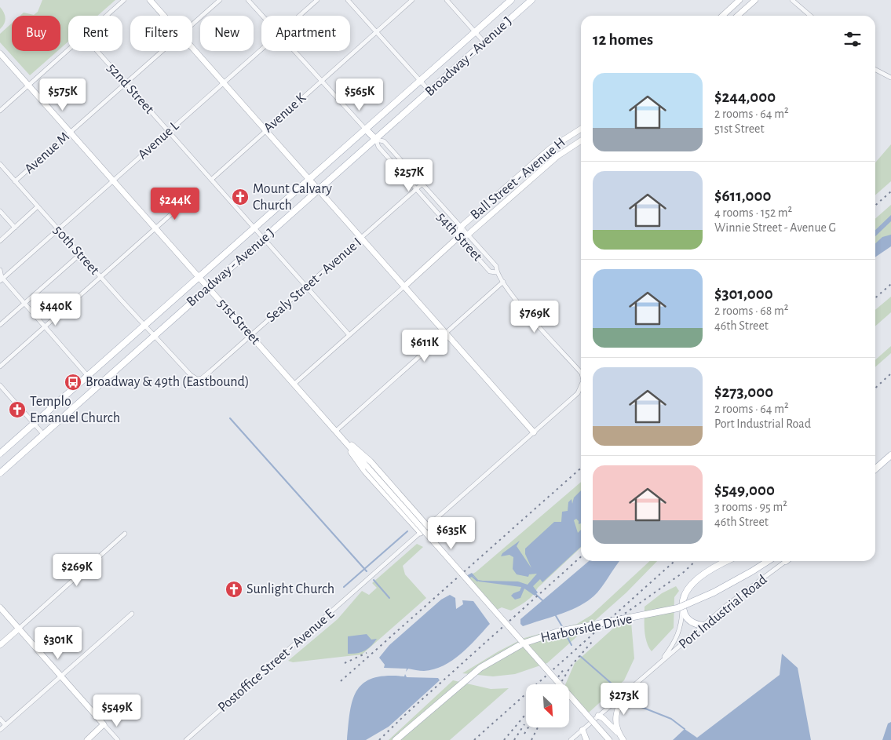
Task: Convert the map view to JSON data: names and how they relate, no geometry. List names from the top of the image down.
{
  "streets": {
    "main road": ["Broadway - Avenue J", "Harborside Drive"],
    "street": [
      "52nd Street",
      "Avenue K",
      "Avenue L",
      "Avenue M",
      "Ball Street - Avenue H",
      "54th Street",
      "50th Street",
      "Sealy Street - Avenue I",
      "51st Street",
      "Port Industrial Road",
      "Postoffice Street - Avenue E"
    ]
  },
  "crossings": [
    ["Broadway - Avenue J", "52nd Street"],
    ["Broadway - Avenue J", "54th Street"],
    ["Broadway - Avenue J", "50th Street"],
    ["Broadway - Avenue J", "Sealy Street - Avenue I"],
    ["Broadway - Avenue J", "51st Street"],
    ["52nd Street", "Avenue K"],
    ["52nd Street", "Avenue L"],
    ["52nd Street", "Avenue M"],
    ["52nd Street", "Sealy Street - Avenue I"],
    ["Avenue L", "50th Street"],
    ["Avenue L", "51st Street"],
    ["Avenue M", "50th Street"],
    ["Avenue M", "51st Street"],
    ["Ball Street - Avenue H", "54th Street"],
    ["54th Street", "Sealy Street - Avenue I"],
    ["54th Street", "Postoffice Street - Avenue E"],
    ["50th Street", "Sealy Street - Avenue I"],
    ["Sealy Street - Avenue I", "51st Street"],
    ["51st Street", "Harborside Drive"]
  ],
  "places": {
    "church": ["Mount Calvary Church", "Templo Emanuel Church", "Sunlight Church"],
    "bus stop": ["Broadway & 49th (Eastbound)"]
  },
  "north": "bottom right",
  "page": {
    "chip": [
      "Buy",
      "Rent",
      "Filters",
      "New",
      "Apartment"
    ],
    "heading": "12 homes",
    "list": [
      {
        "name": "$244,000",
        "note": "2 rooms · 64 m² · 51st Street"
      },
      {
        "name": "$611,000",
        "note": "4 rooms · 152 m² · Winnie Street - Avenue G"
      },
      {
        "name": "$301,000",
        "note": "2 rooms · 68 m² · 46th Street"
      },
      {
        "name": "$273,000",
        "note": "2 rooms · 64 m² · Port Industrial Road"
      },
      {
        "name": "$549,000",
        "note": "3 rooms · 95 m² · 46th Street"
      }
    ],
    "price": [
      "$575K",
      "$565K",
      "$257K",
      "$244K",
      "$440K",
      "$769K",
      "$611K",
      "$635K",
      "$269K",
      "$301K",
      "$273K",
      "$549K"
    ]
  }
}
